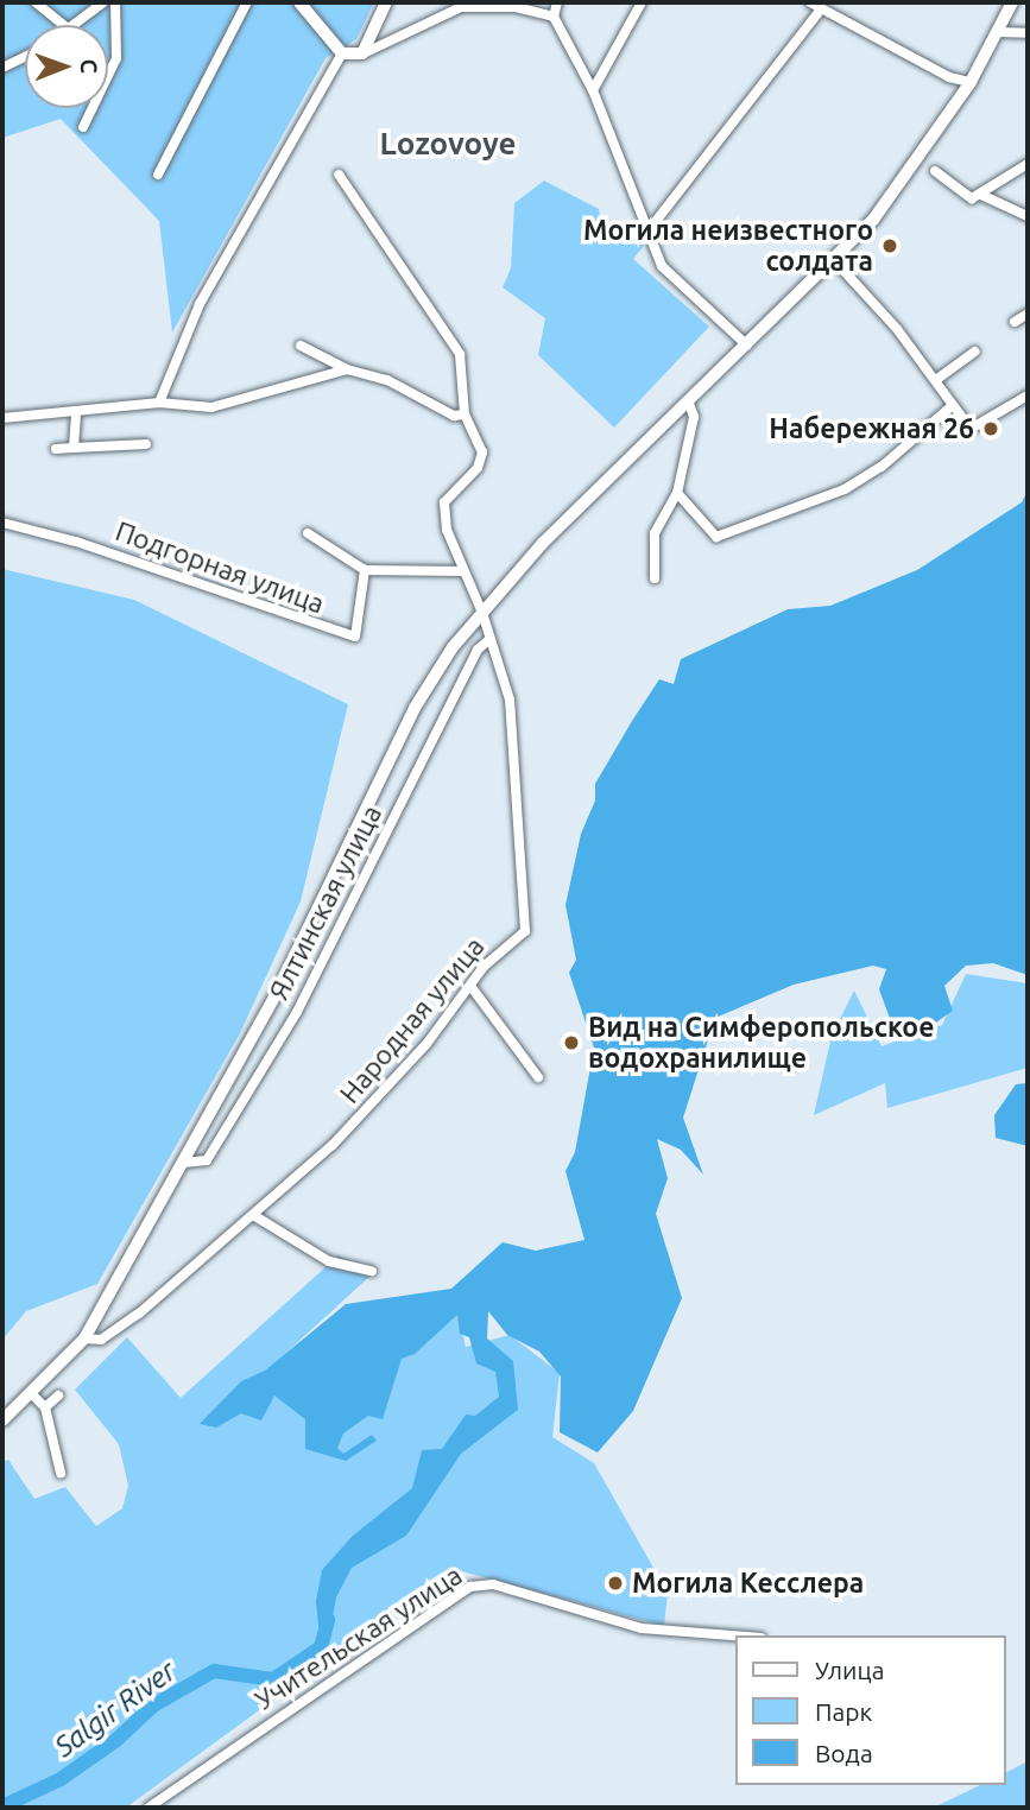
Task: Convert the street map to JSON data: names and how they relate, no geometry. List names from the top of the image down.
{
  "streets": {
    "street": [
      "Подгорная улица",
      "Ялтинская улица",
      "Народная улица",
      "Учительская улица"
    ]
  },
  "crossings": [
    ["Ялтинская улица", "Народная улица"]
  ],
  "districts": ["Lozovoye"],
  "water": ["Salgir River"],
  "places": [
    "Могила неизвестного солдата",
    "Набережная 26",
    "Вид на Симферопольское водохранилище",
    "Могила Кесслера"
  ],
  "legend": ["Улица", "Парк", "Вода"],
  "north": "right"
}
